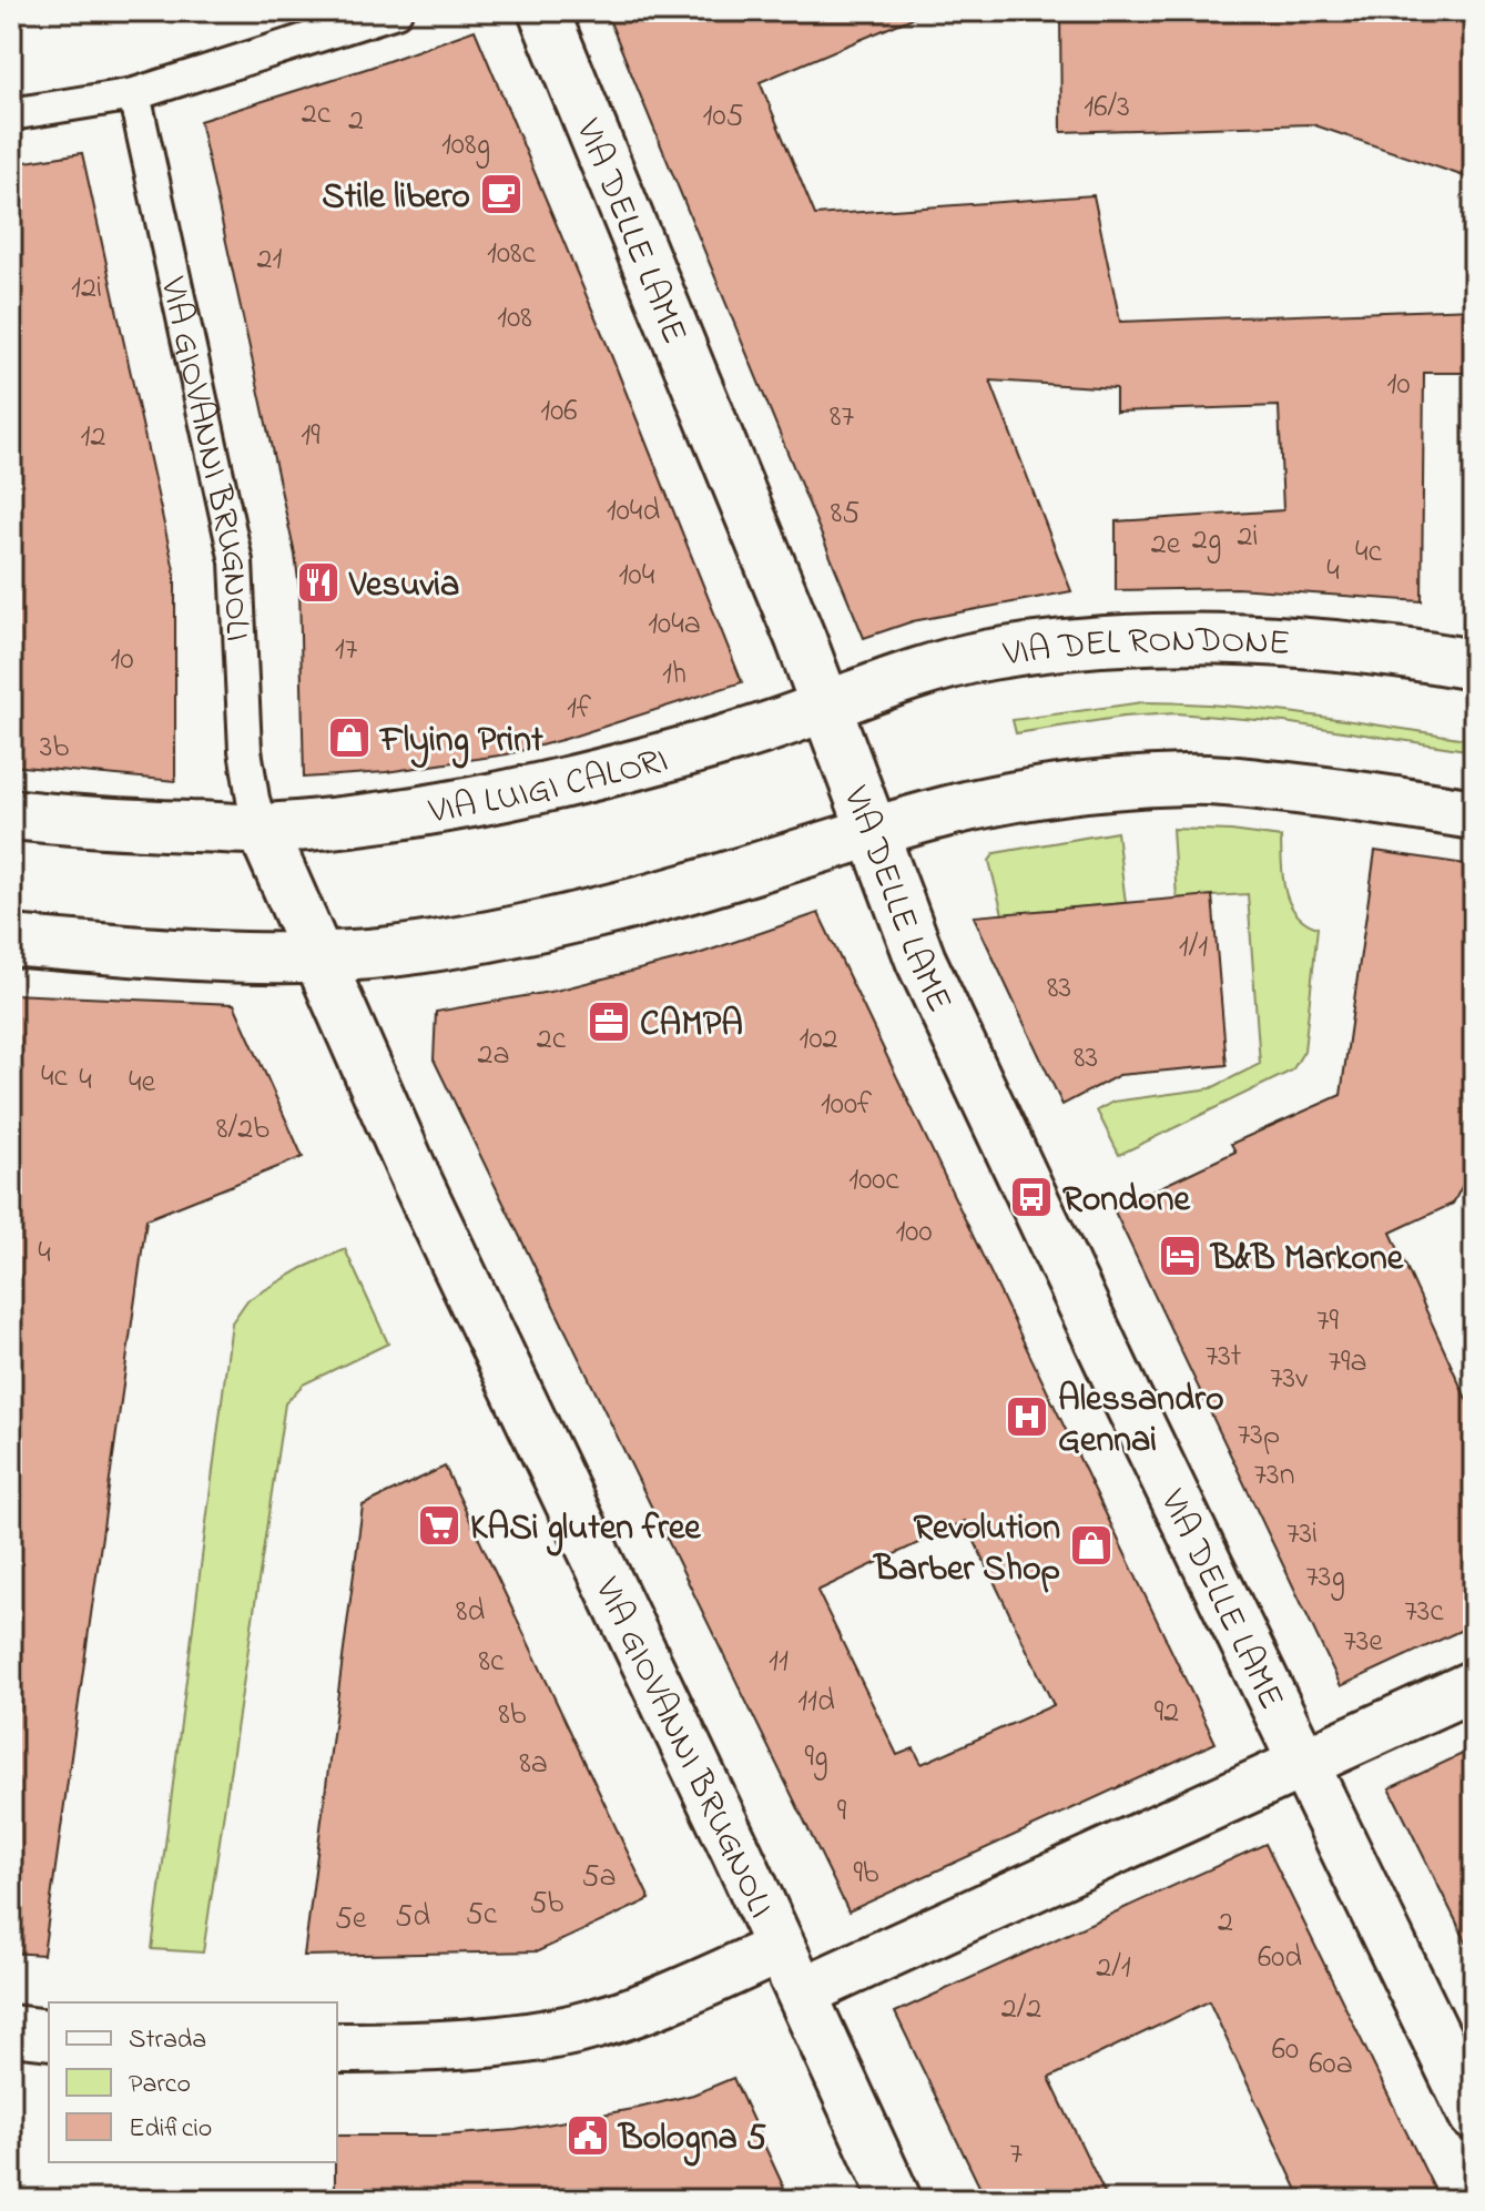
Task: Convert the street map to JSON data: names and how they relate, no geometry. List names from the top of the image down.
{
  "streets": {
    "street": [
      "VIA DELLE LAME",
      "VIA GIOVANNI BRUGNOLI",
      "VIA DEL RONDONE",
      "VIA LUIGI CALORI"
    ]
  },
  "crossings": [
    ["VIA DELLE LAME", "VIA DEL RONDONE"],
    ["VIA DELLE LAME", "VIA LUIGI CALORI"],
    ["VIA GIOVANNI BRUGNOLI", "VIA LUIGI CALORI"],
    ["VIA DEL RONDONE", "VIA LUIGI CALORI"]
  ],
  "places": {
    "cafe": ["Stile libero"],
    "restaurant": ["Vesuvia"],
    "shop": ["Flying Print", "Revolution Barber Shop"],
    "office": ["CAMPA"],
    "bus stop": ["Rondone"],
    "hotel": ["B&B Markone"],
    "hospital": ["Alessandro Gennai"],
    "supermarket": ["KASi gluten free"],
    "public building": ["Bologna 5"]
  },
  "house_numbers": [
    "16/3",
    "2c",
    "105",
    "2",
    "108g",
    "108c",
    "21",
    "12i",
    "108",
    "10",
    "106",
    "87",
    "19",
    "12",
    "104d",
    "85",
    "2i",
    "2g",
    "2e",
    "4c",
    "4",
    "104",
    "104a",
    "17",
    "10",
    "1h",
    "1f",
    "3b",
    "1/1",
    "83",
    "2c",
    "102",
    "2a",
    "83",
    "4c",
    "4",
    "4e",
    "100f",
    "8/2b",
    "100c",
    "100",
    "4",
    "79",
    "73t",
    "79a",
    "73v",
    "73p",
    "73n",
    "73i",
    "73g",
    "8d",
    "73c",
    "73e",
    "8c",
    "11",
    "11d",
    "92",
    "8b",
    "9g",
    "8a",
    "9",
    "9b",
    "5a",
    "5b",
    "5c",
    "5d",
    "5e",
    "2",
    "60d",
    "2/1",
    "2/2",
    "60",
    "60a",
    "7"
  ],
  "legend": ["Strada", "Parco", "Edificio"]
}
